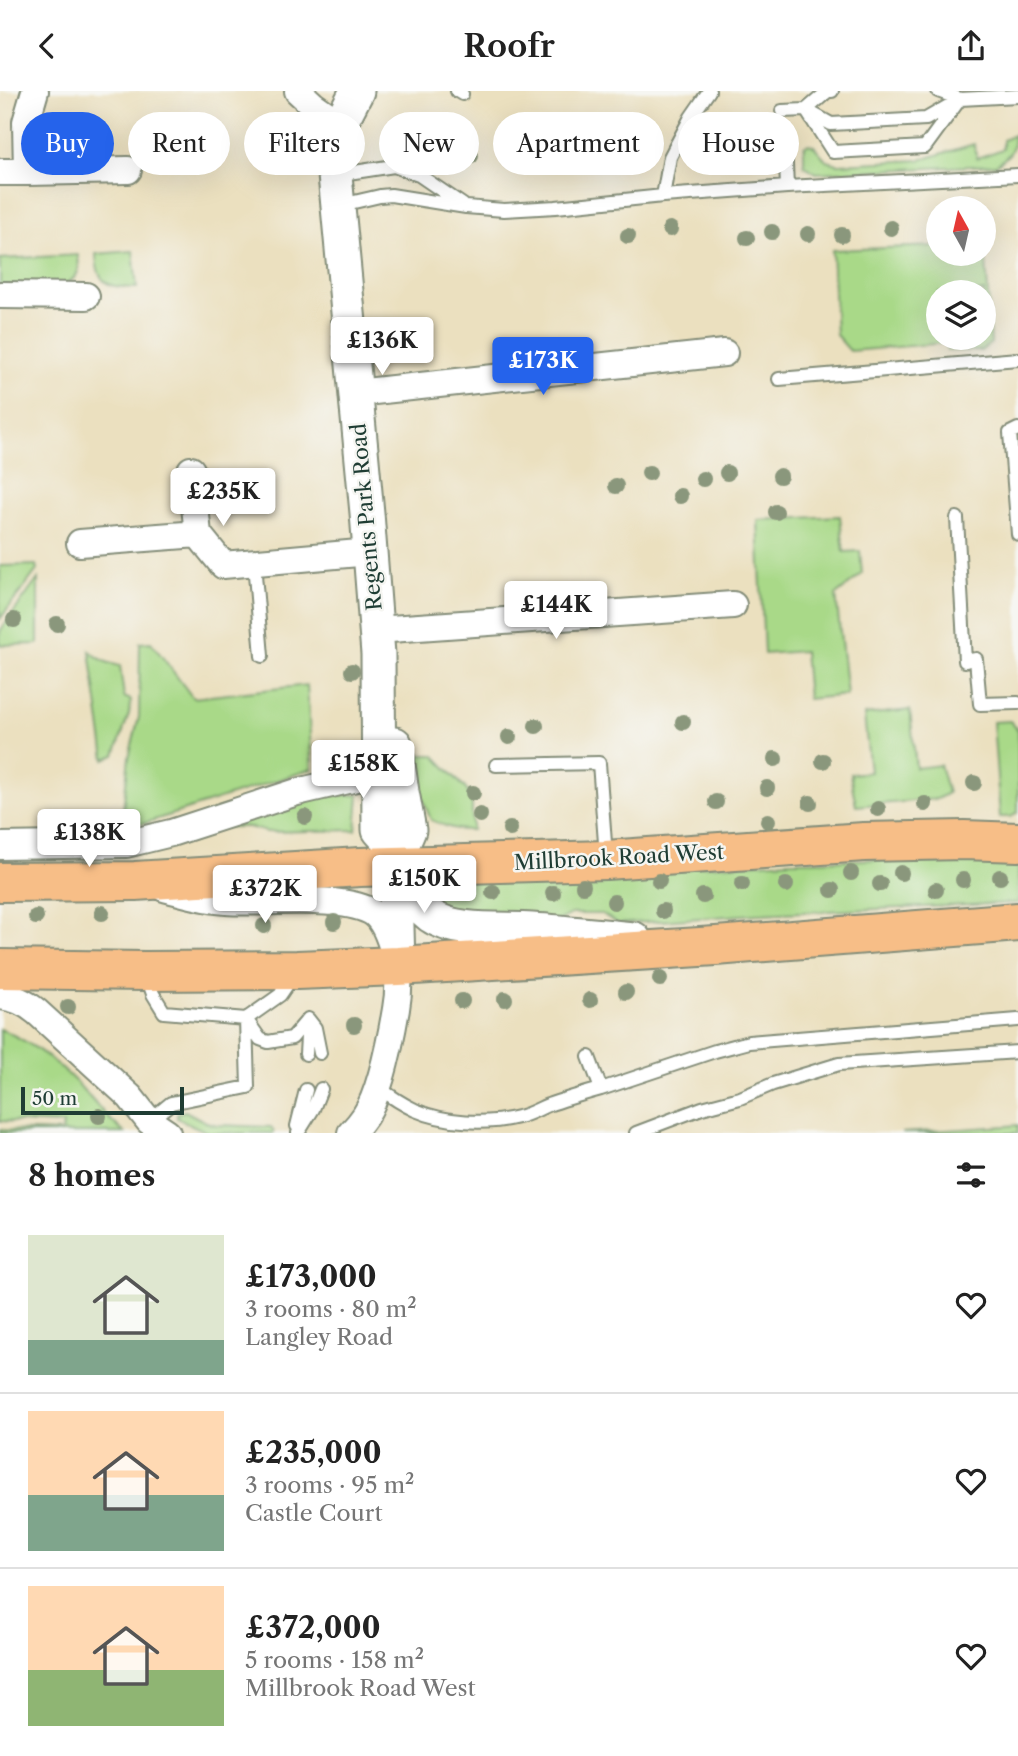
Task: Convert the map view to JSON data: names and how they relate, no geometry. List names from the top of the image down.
{
  "streets": {
    "highway": ["Millbrook Road West"],
    "street": ["Regents Park Road"]
  },
  "crossings": [
    ["Regents Park Road", "Millbrook Road West"]
  ],
  "scale_bar": "50 m",
  "north": "top",
  "page": {
    "header": "Roofr",
    "chip": [
      "Buy",
      "Rent",
      "Filters",
      "New",
      "Apartment",
      "House"
    ],
    "price": [
      "£136K",
      "£173K",
      "£235K",
      "£144K",
      "£158K",
      "£138K",
      "£150K",
      "£372K"
    ],
    "scale": "50 m",
    "heading": "8 homes",
    "list": [
      {
        "name": "£173,000",
        "note": "3 rooms · 80 m² · Langley Road"
      },
      {
        "name": "£235,000",
        "note": "3 rooms · 95 m² · Castle Court"
      },
      {
        "name": "£372,000",
        "note": "5 rooms · 158 m² · Millbrook Road West"
      }
    ]
  }
}
